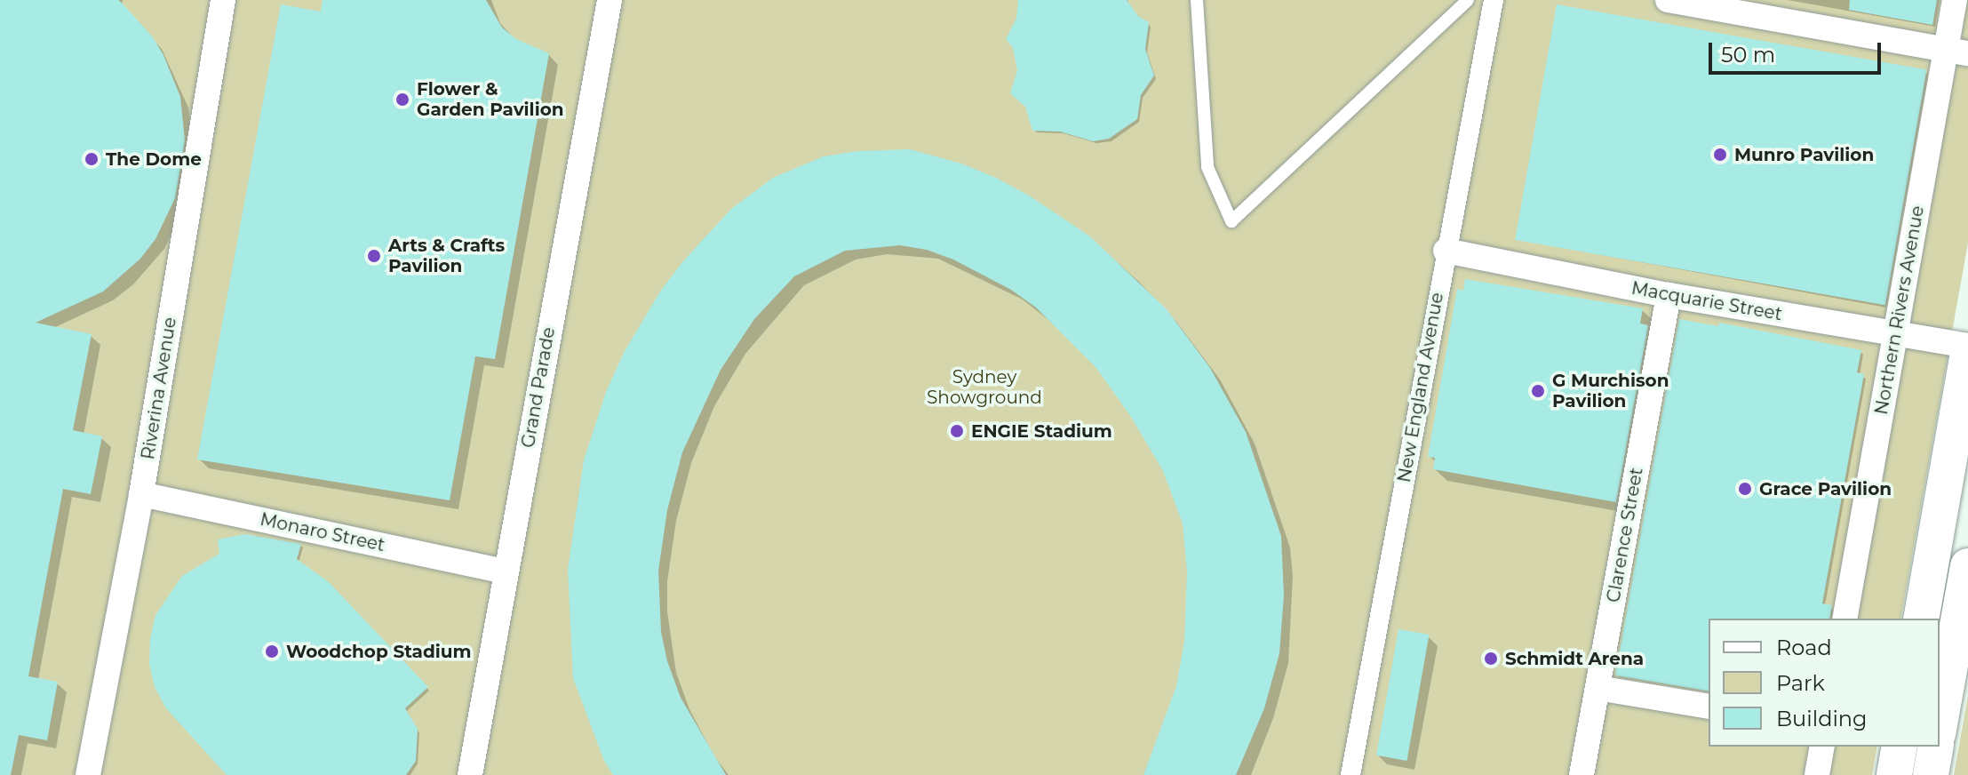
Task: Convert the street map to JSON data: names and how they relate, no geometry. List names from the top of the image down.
{
  "streets": {
    "street": [
      "Macquarie Street",
      "Northern Rivers Avenue",
      "Grand Parade",
      "New England Avenue",
      "Riverina Avenue",
      "Monaro Street",
      "Clarence Street"
    ]
  },
  "crossings": [
    ["Macquarie Street", "Northern Rivers Avenue"],
    ["Macquarie Street", "New England Avenue"],
    ["Macquarie Street", "Clarence Street"],
    ["Grand Parade", "Monaro Street"],
    ["Riverina Avenue", "Monaro Street"]
  ],
  "parks": ["Sydney Showground"],
  "places": [
    "Flower & Garden Pavilion",
    "Munro Pavilion",
    "The Dome",
    "Arts & Crafts Pavilion",
    "G Murchison Pavilion",
    "ENGIE Stadium",
    "Grace Pavilion",
    "Woodchop Stadium",
    "Schmidt Arena"
  ],
  "legend": ["Road", "Park", "Building"],
  "scale_bar": "50 m"
}
